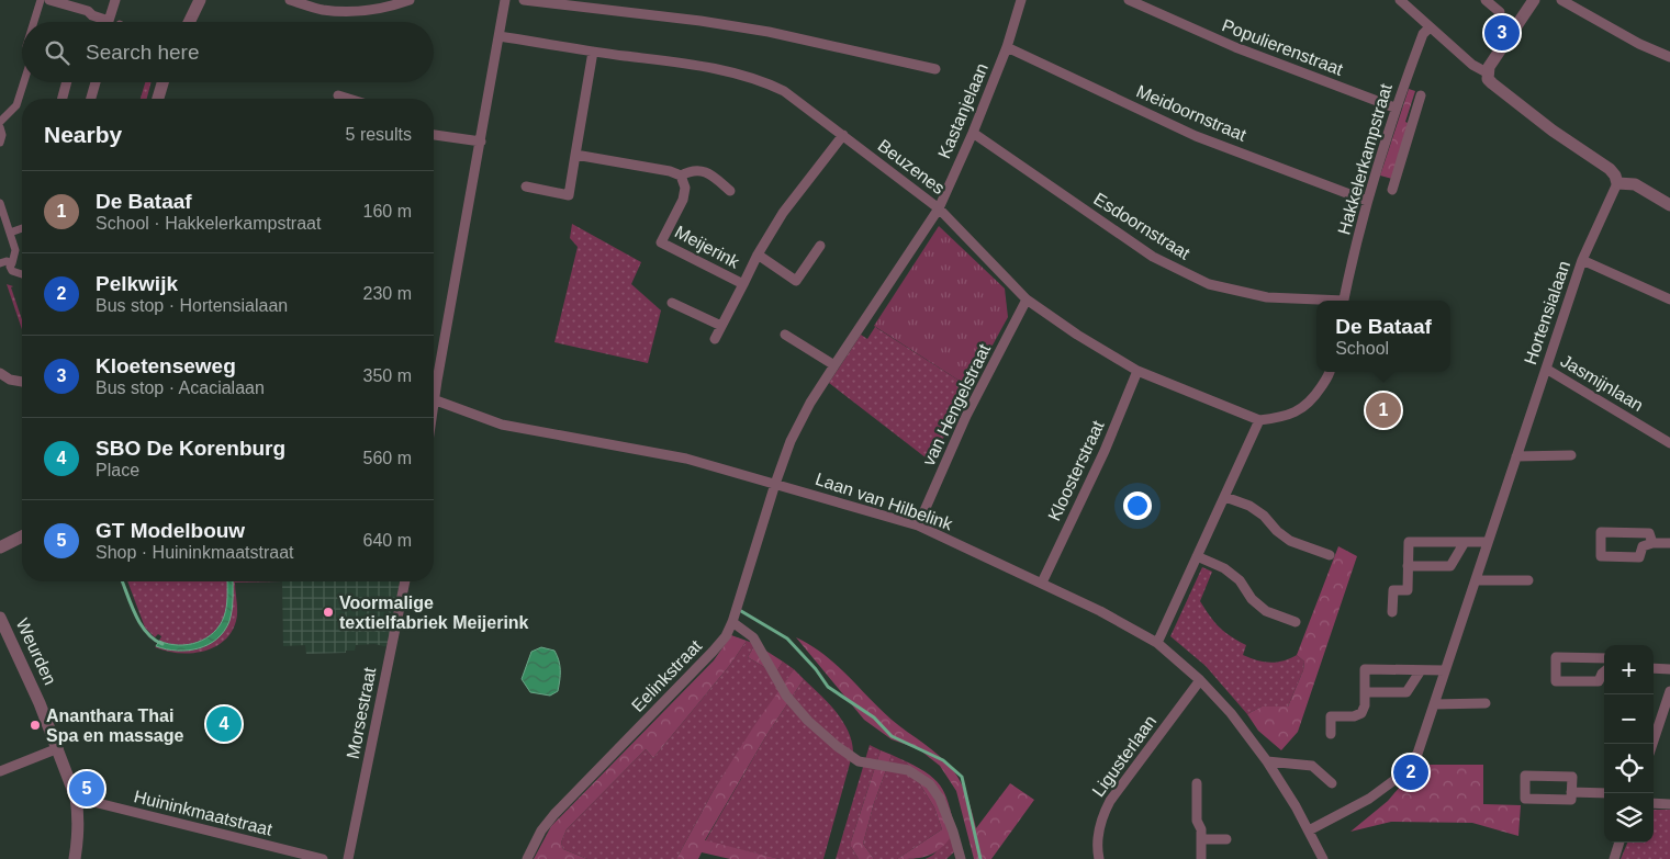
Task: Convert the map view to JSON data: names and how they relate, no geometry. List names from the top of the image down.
{
  "streets": {
    "street": [
      "Populierenstraat",
      "Kastanjelaan",
      "Meidoornstraat",
      "Hakkelerkampstraat",
      "Beuzenes",
      "Esdoornstraat",
      "Meijerink",
      "Hortensialaan",
      "Jasmijnlaan",
      "van Hengelstraat",
      "Kloosterstraat",
      "Laan van Hilbelink",
      "Weurden",
      "Eelinkstraat",
      "Morsestraat",
      "Ligusterlaan",
      "Huininkmaatstraat"
    ]
  },
  "crossings": [
    ["Populierenstraat", "Hakkelerkampstraat"],
    ["Kastanjelaan", "Meidoornstraat"],
    ["Kastanjelaan", "Beuzenes"],
    ["Kastanjelaan", "Esdoornstraat"],
    ["Kastanjelaan", "Laan van Hilbelink"],
    ["Kastanjelaan", "Eelinkstraat"],
    ["Meidoornstraat", "Hakkelerkampstraat"],
    ["Beuzenes", "Meijerink"],
    ["Beuzenes", "van Hengelstraat"],
    ["Beuzenes", "Kloosterstraat"],
    ["Hortensialaan", "Jasmijnlaan"],
    ["Hortensialaan", "Laan van Hilbelink"],
    ["van Hengelstraat", "Laan van Hilbelink"],
    ["Kloosterstraat", "Laan van Hilbelink"],
    ["Laan van Hilbelink", "Eelinkstraat"],
    ["Laan van Hilbelink", "Ligusterlaan"],
    ["Weurden", "Huininkmaatstraat"]
  ],
  "places": ["Voormalige textielfabriek Meijerink", "Ananthara Thai Spa en massage"],
  "page": {
    "pins": [
      "3",
      "1",
      "4",
      "2",
      "5"
    ],
    "search": "Search here",
    "heading": ["Nearby", "5 results"],
    "list": [
      {
        "mark": "1",
        "name": "De Bataaf",
        "note": "School · Hakkelerkampstraat",
        "value": "160 m"
      },
      {
        "mark": "2",
        "name": "Pelkwijk",
        "note": "Bus stop · Hortensialaan",
        "value": "230 m"
      },
      {
        "mark": "3",
        "name": "Kloetenseweg",
        "note": "Bus stop · Acacialaan",
        "value": "350 m"
      },
      {
        "mark": "4",
        "name": "SBO De Korenburg",
        "note": "Place",
        "value": "560 m"
      },
      {
        "mark": "5",
        "name": "GT Modelbouw",
        "note": "Shop · Huininkmaatstraat",
        "value": "640 m"
      }
    ],
    "popup": ["De Bataaf", "School"],
    "map_buttons": ["+", "−"]
  }
}
